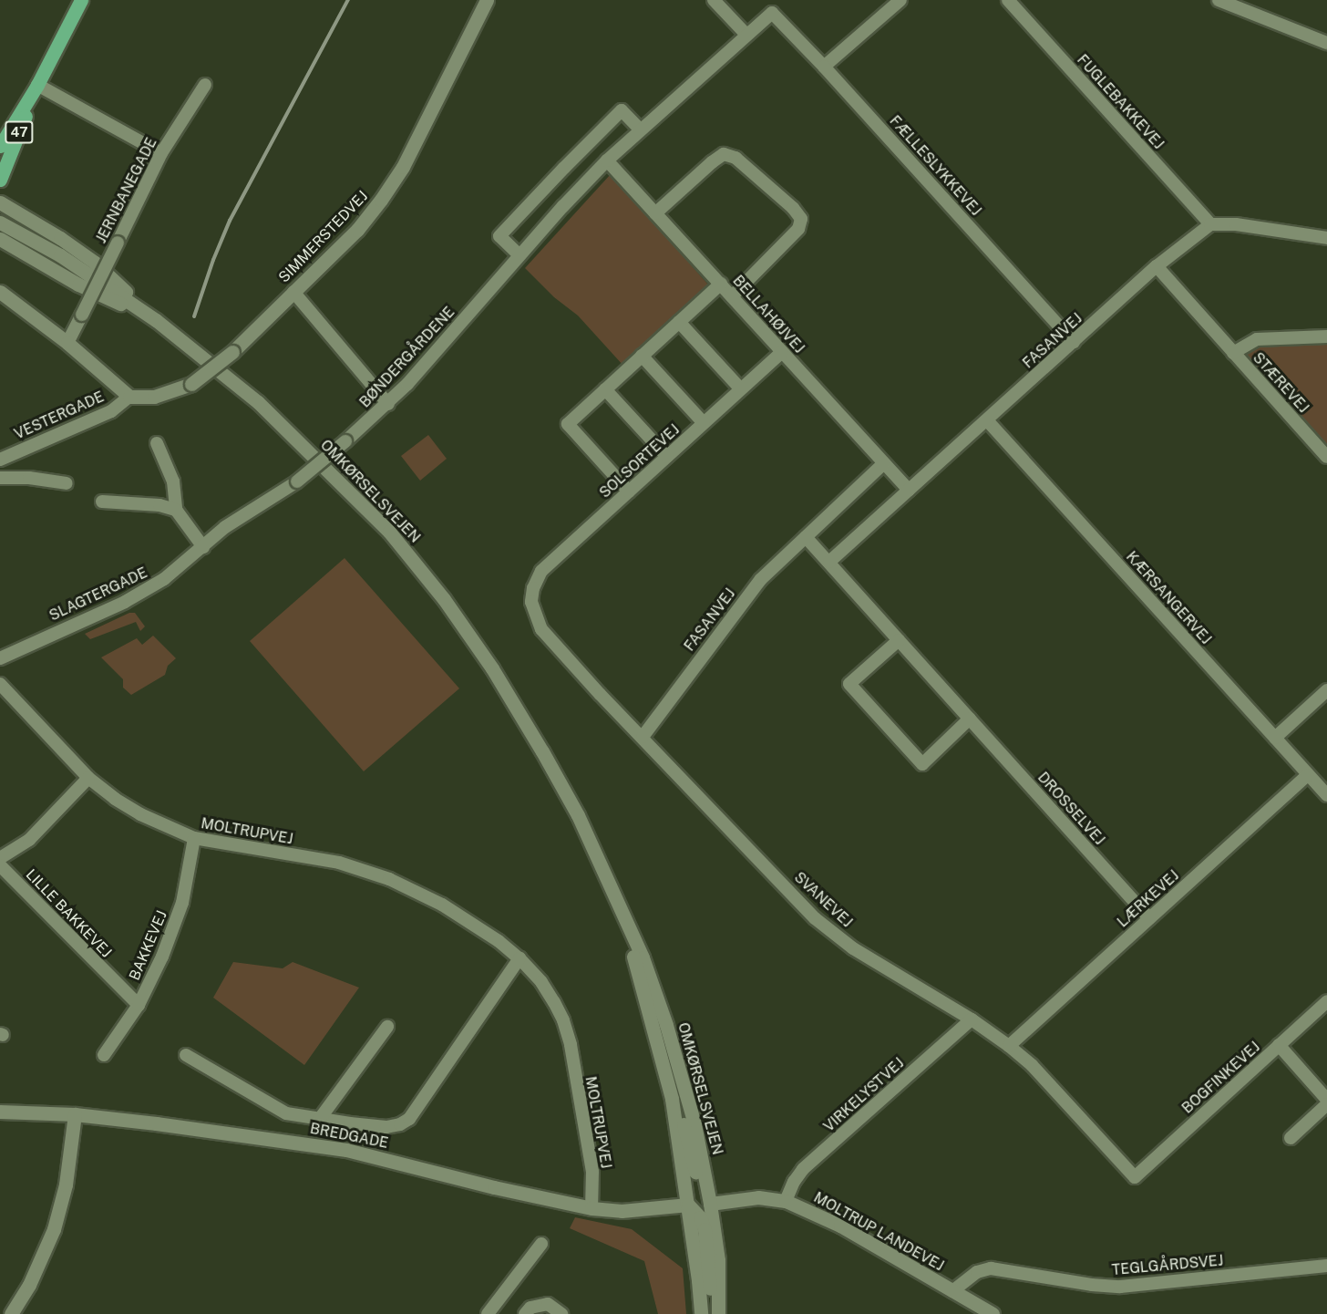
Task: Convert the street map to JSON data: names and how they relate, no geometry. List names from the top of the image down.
{
  "streets": {
    "main road": [
      "47",
      "SIMMERSTEDVEJ",
      "OMKØRSELSVEJEN",
      "BREDGADE",
      "MOLTRUP LANDEVEJ"
    ],
    "street": [
      "FUGLEBAKKEVEJ",
      "FÆLLESLYKKEVEJ",
      "JERNBANEGADE",
      "BELLAHØJVEJ",
      "FASANVEJ",
      "BØNDERGÅRDENE",
      "STÆREVEJ",
      "VESTERGADE",
      "SOLSORTEVEJ",
      "SLAGTERGADE",
      "KÆRSANGERVEJ",
      "DROSSELVEJ",
      "MOLTRUPVEJ",
      "LÆRKEVEJ",
      "SVANEVEJ",
      "LILLE BAKKEVEJ",
      "BAKKEVEJ",
      "BOGFINKEVEJ",
      "VIRKELYSTVEJ",
      "TEGLGÅRDSVEJ"
    ]
  },
  "crossings": [
    ["FUGLEBAKKEVEJ", "FASANVEJ"],
    ["FÆLLESLYKKEVEJ", "FASANVEJ"],
    ["FÆLLESLYKKEVEJ", "BØNDERGÅRDENE"],
    ["SIMMERSTEDVEJ", "VESTERGADE"],
    ["BELLAHØJVEJ", "FASANVEJ"],
    ["BELLAHØJVEJ", "BØNDERGÅRDENE"],
    ["BELLAHØJVEJ", "SOLSORTEVEJ"],
    ["FASANVEJ", "STÆREVEJ"],
    ["FASANVEJ", "KÆRSANGERVEJ"],
    ["FASANVEJ", "DROSSELVEJ"],
    ["FASANVEJ", "SVANEVEJ"],
    ["BØNDERGÅRDENE", "SLAGTERGADE"],
    ["SOLSORTEVEJ", "SVANEVEJ"],
    ["OMKØRSELSVEJEN", "BREDGADE"],
    ["OMKØRSELSVEJEN", "MOLTRUP LANDEVEJ"],
    ["KÆRSANGERVEJ", "LÆRKEVEJ"],
    ["DROSSELVEJ", "LÆRKEVEJ"],
    ["MOLTRUPVEJ", "BAKKEVEJ"],
    ["MOLTRUPVEJ", "BREDGADE"],
    ["LÆRKEVEJ", "SVANEVEJ"],
    ["SVANEVEJ", "BOGFINKEVEJ"],
    ["SVANEVEJ", "VIRKELYSTVEJ"],
    ["LILLE BAKKEVEJ", "BAKKEVEJ"],
    ["VIRKELYSTVEJ", "MOLTRUP LANDEVEJ"],
    ["BREDGADE", "MOLTRUP LANDEVEJ"],
    ["MOLTRUP LANDEVEJ", "TEGLGÅRDSVEJ"]
  ]
}
